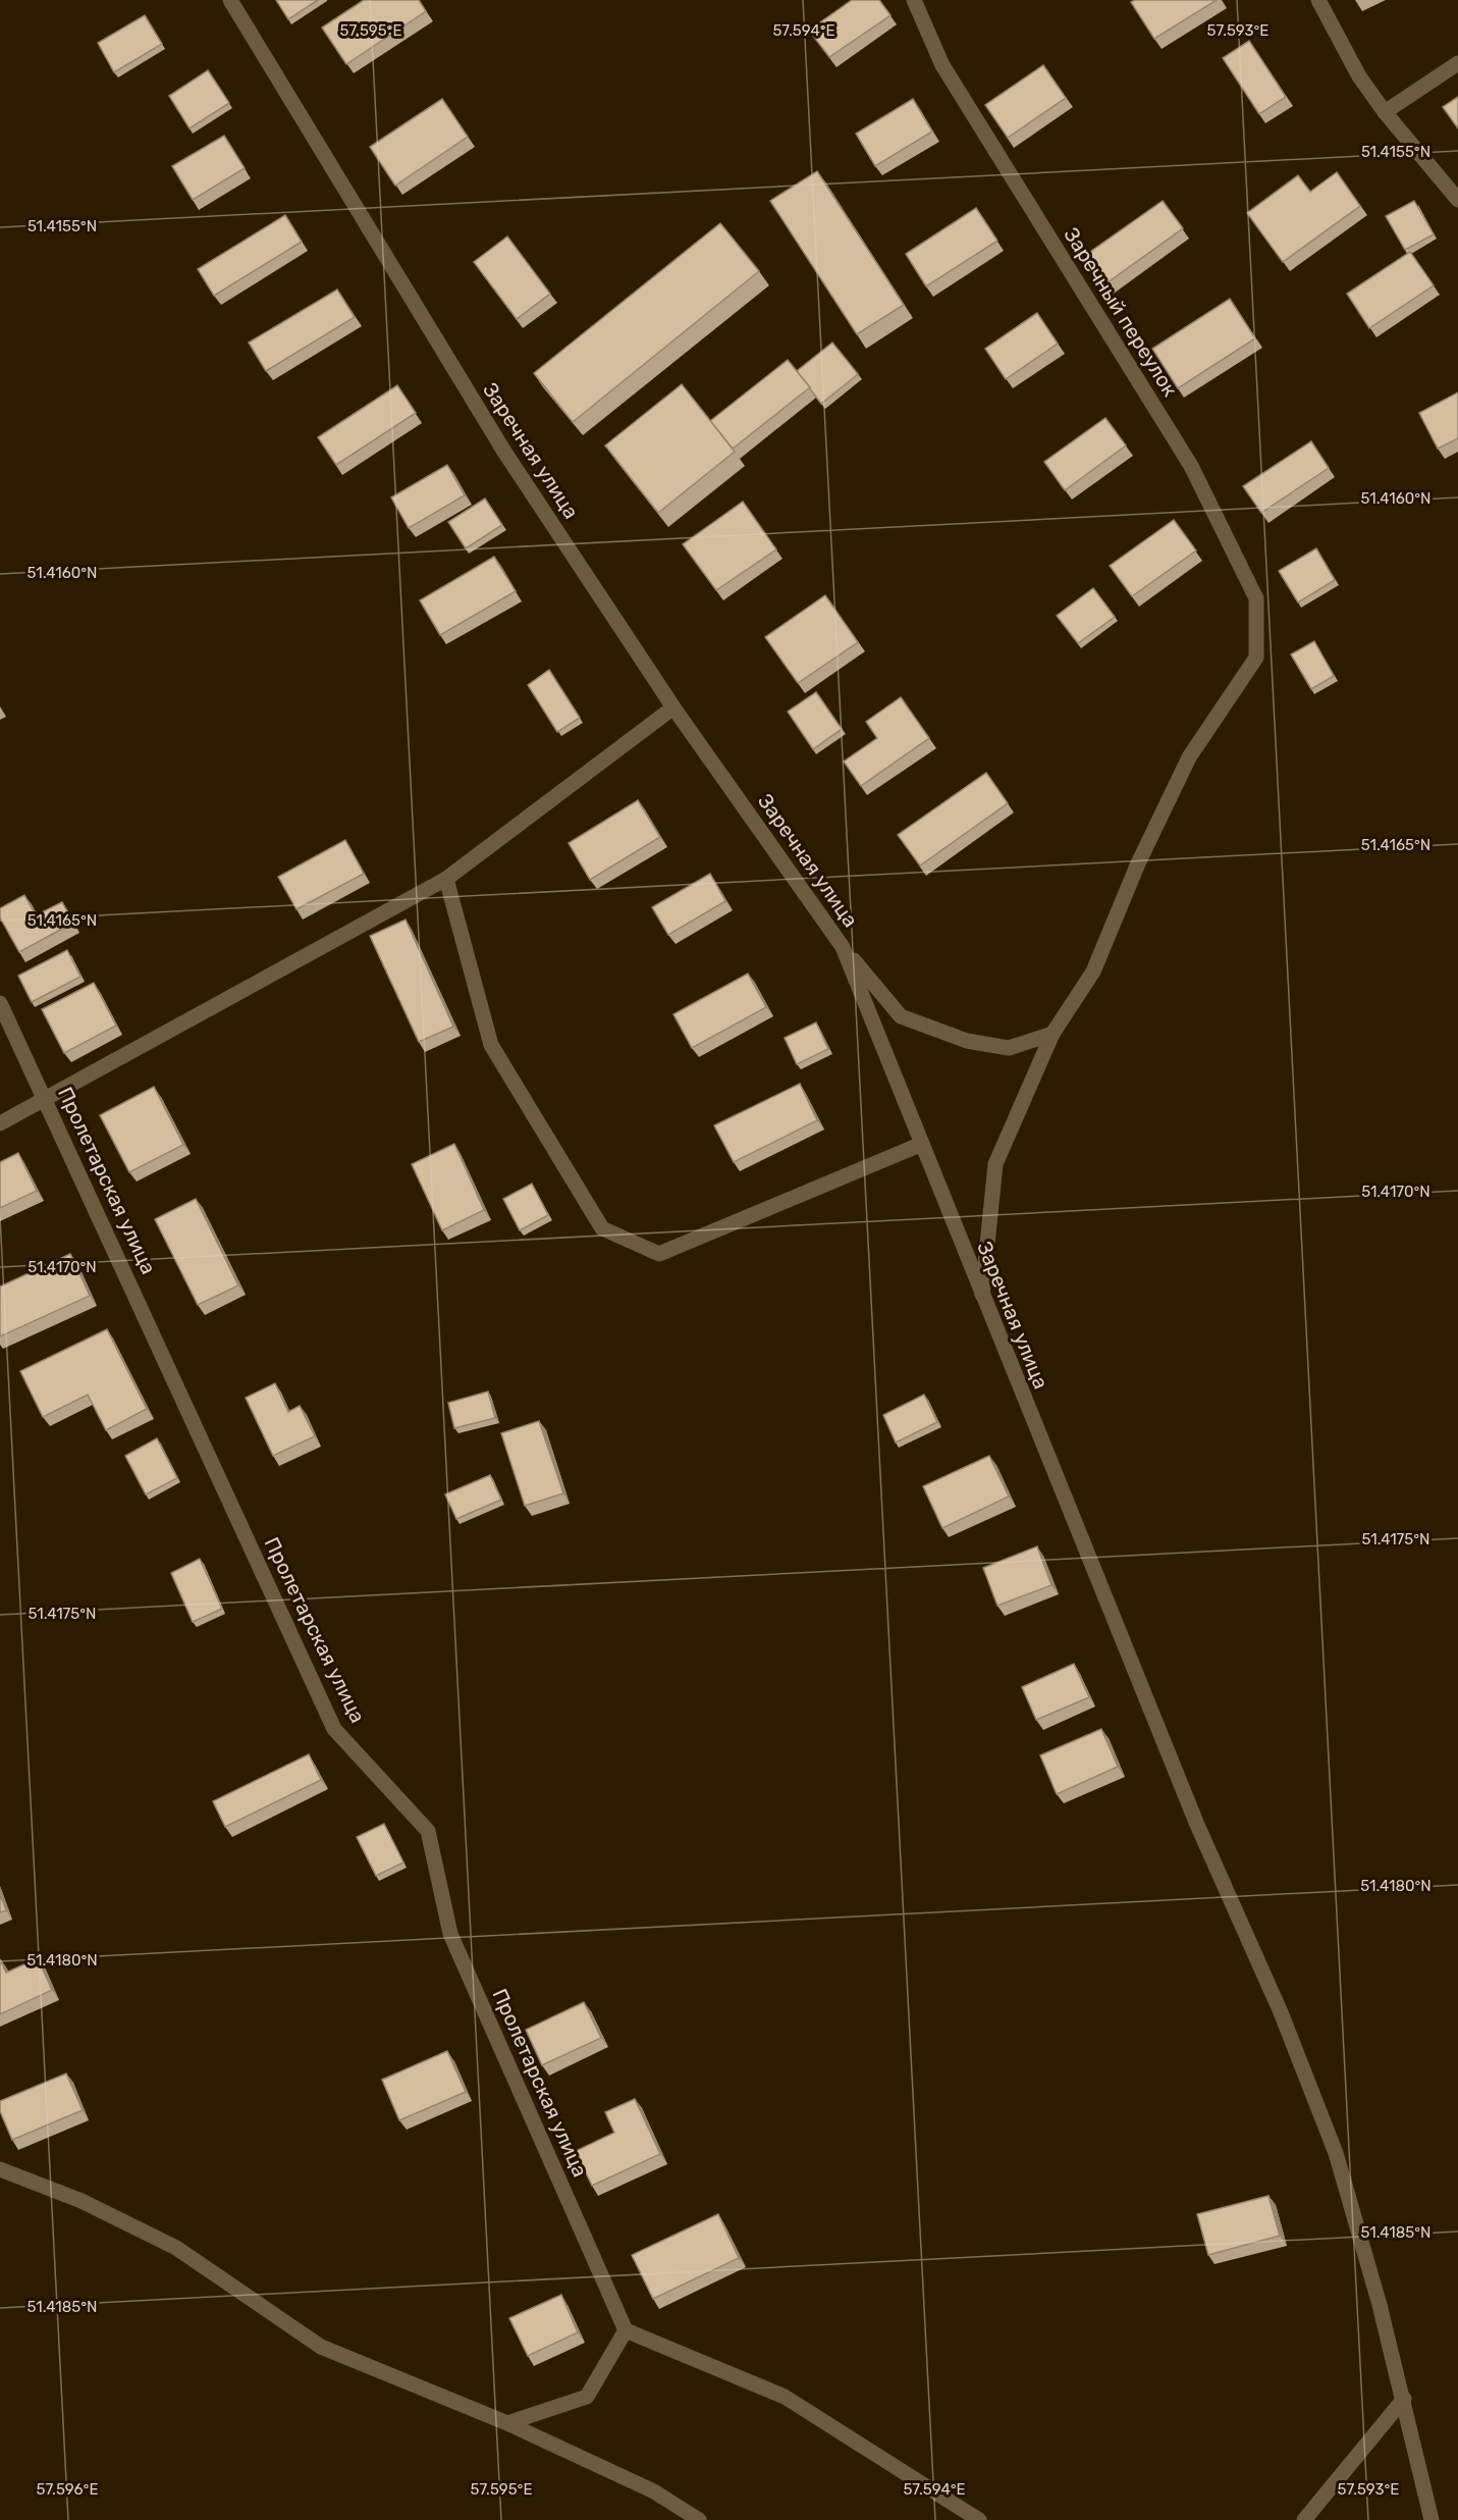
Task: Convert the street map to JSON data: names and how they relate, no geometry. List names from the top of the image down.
{
  "streets": {
    "street": ["Заречный переулок", "Заречная улица", "Пролетарская улица"]
  },
  "coordinates": [
    "57.595°E",
    "57.594°E",
    "57.593°E",
    "51.4155°N",
    "51.4160°N",
    "51.4165°N",
    "51.4170°N",
    "51.4175°N",
    "51.4180°N",
    "51.4185°N",
    "57.596°E"
  ]
}
